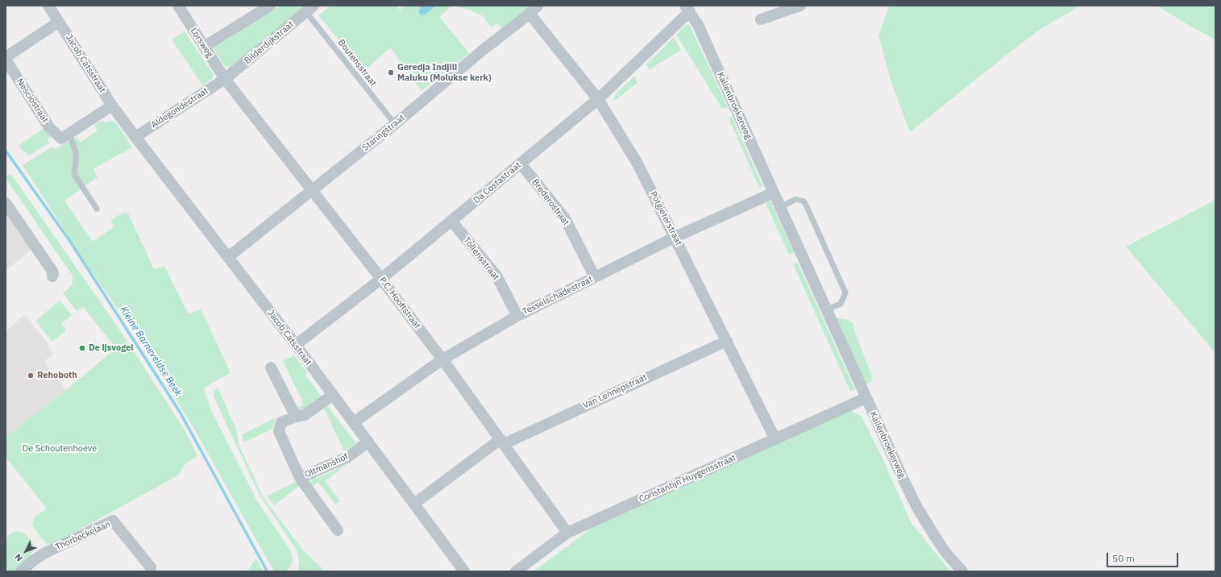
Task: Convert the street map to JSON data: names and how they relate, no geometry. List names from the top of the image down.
{
  "streets": {
    "street": [
      "Lorsweg",
      "Bilderdijkstraat",
      "Jacob Catsstraat",
      "Nesciostraat",
      "Kallenbroekerweg",
      "Aldegondestraat",
      "Staringstraat",
      "Da Costastraat",
      "Brederostraat",
      "Potgieterstraat",
      "Tollensstraat",
      "Tesselschadestraat",
      "P.C. Hooftstraat",
      "Van Lennepstraat",
      "Oltmanshof",
      "Constantijn Huygensstraat",
      "Thorbeckelaan"
    ],
    "lane": ["Boutensstraat"]
  },
  "crossings": [
    ["Lorsweg", "Bilderdijkstraat"],
    ["Lorsweg", "Aldegondestraat"],
    ["Lorsweg", "P.C. Hooftstraat"],
    ["Bilderdijkstraat", "Boutensstraat"],
    ["Bilderdijkstraat", "Aldegondestraat"],
    ["Bilderdijkstraat", "P.C. Hooftstraat"],
    ["Boutensstraat", "Staringstraat"],
    ["Jacob Catsstraat", "Aldegondestraat"],
    ["Jacob Catsstraat", "Staringstraat"],
    ["Jacob Catsstraat", "Da Costastraat"],
    ["Jacob Catsstraat", "Tesselschadestraat"],
    ["Jacob Catsstraat", "Van Lennepstraat"],
    ["Jacob Catsstraat", "Oltmanshof"],
    ["Kallenbroekerweg", "Da Costastraat"],
    ["Kallenbroekerweg", "Tesselschadestraat"],
    ["Kallenbroekerweg", "Constantijn Huygensstraat"],
    ["Aldegondestraat", "P.C. Hooftstraat"],
    ["Staringstraat", "Potgieterstraat"],
    ["Staringstraat", "P.C. Hooftstraat"],
    ["Da Costastraat", "Brederostraat"],
    ["Da Costastraat", "Potgieterstraat"],
    ["Da Costastraat", "Tollensstraat"],
    ["Da Costastraat", "P.C. Hooftstraat"],
    ["Brederostraat", "Tesselschadestraat"],
    ["Potgieterstraat", "Tesselschadestraat"],
    ["Potgieterstraat", "Van Lennepstraat"],
    ["Potgieterstraat", "Constantijn Huygensstraat"],
    ["Tollensstraat", "Tesselschadestraat"],
    ["Tesselschadestraat", "P.C. Hooftstraat"],
    ["P.C. Hooftstraat", "Van Lennepstraat"],
    ["P.C. Hooftstraat", "Constantijn Huygensstraat"]
  ],
  "water": ["Kleine Barneveldse Beek"],
  "parks": ["De Schoutenhoeve"],
  "places": ["Geredja Indjili Maluku (Molukse kerk)", "De ijsvogel", "Rehoboth"],
  "scale_bar": "50 m",
  "north": "bottom left"
}
